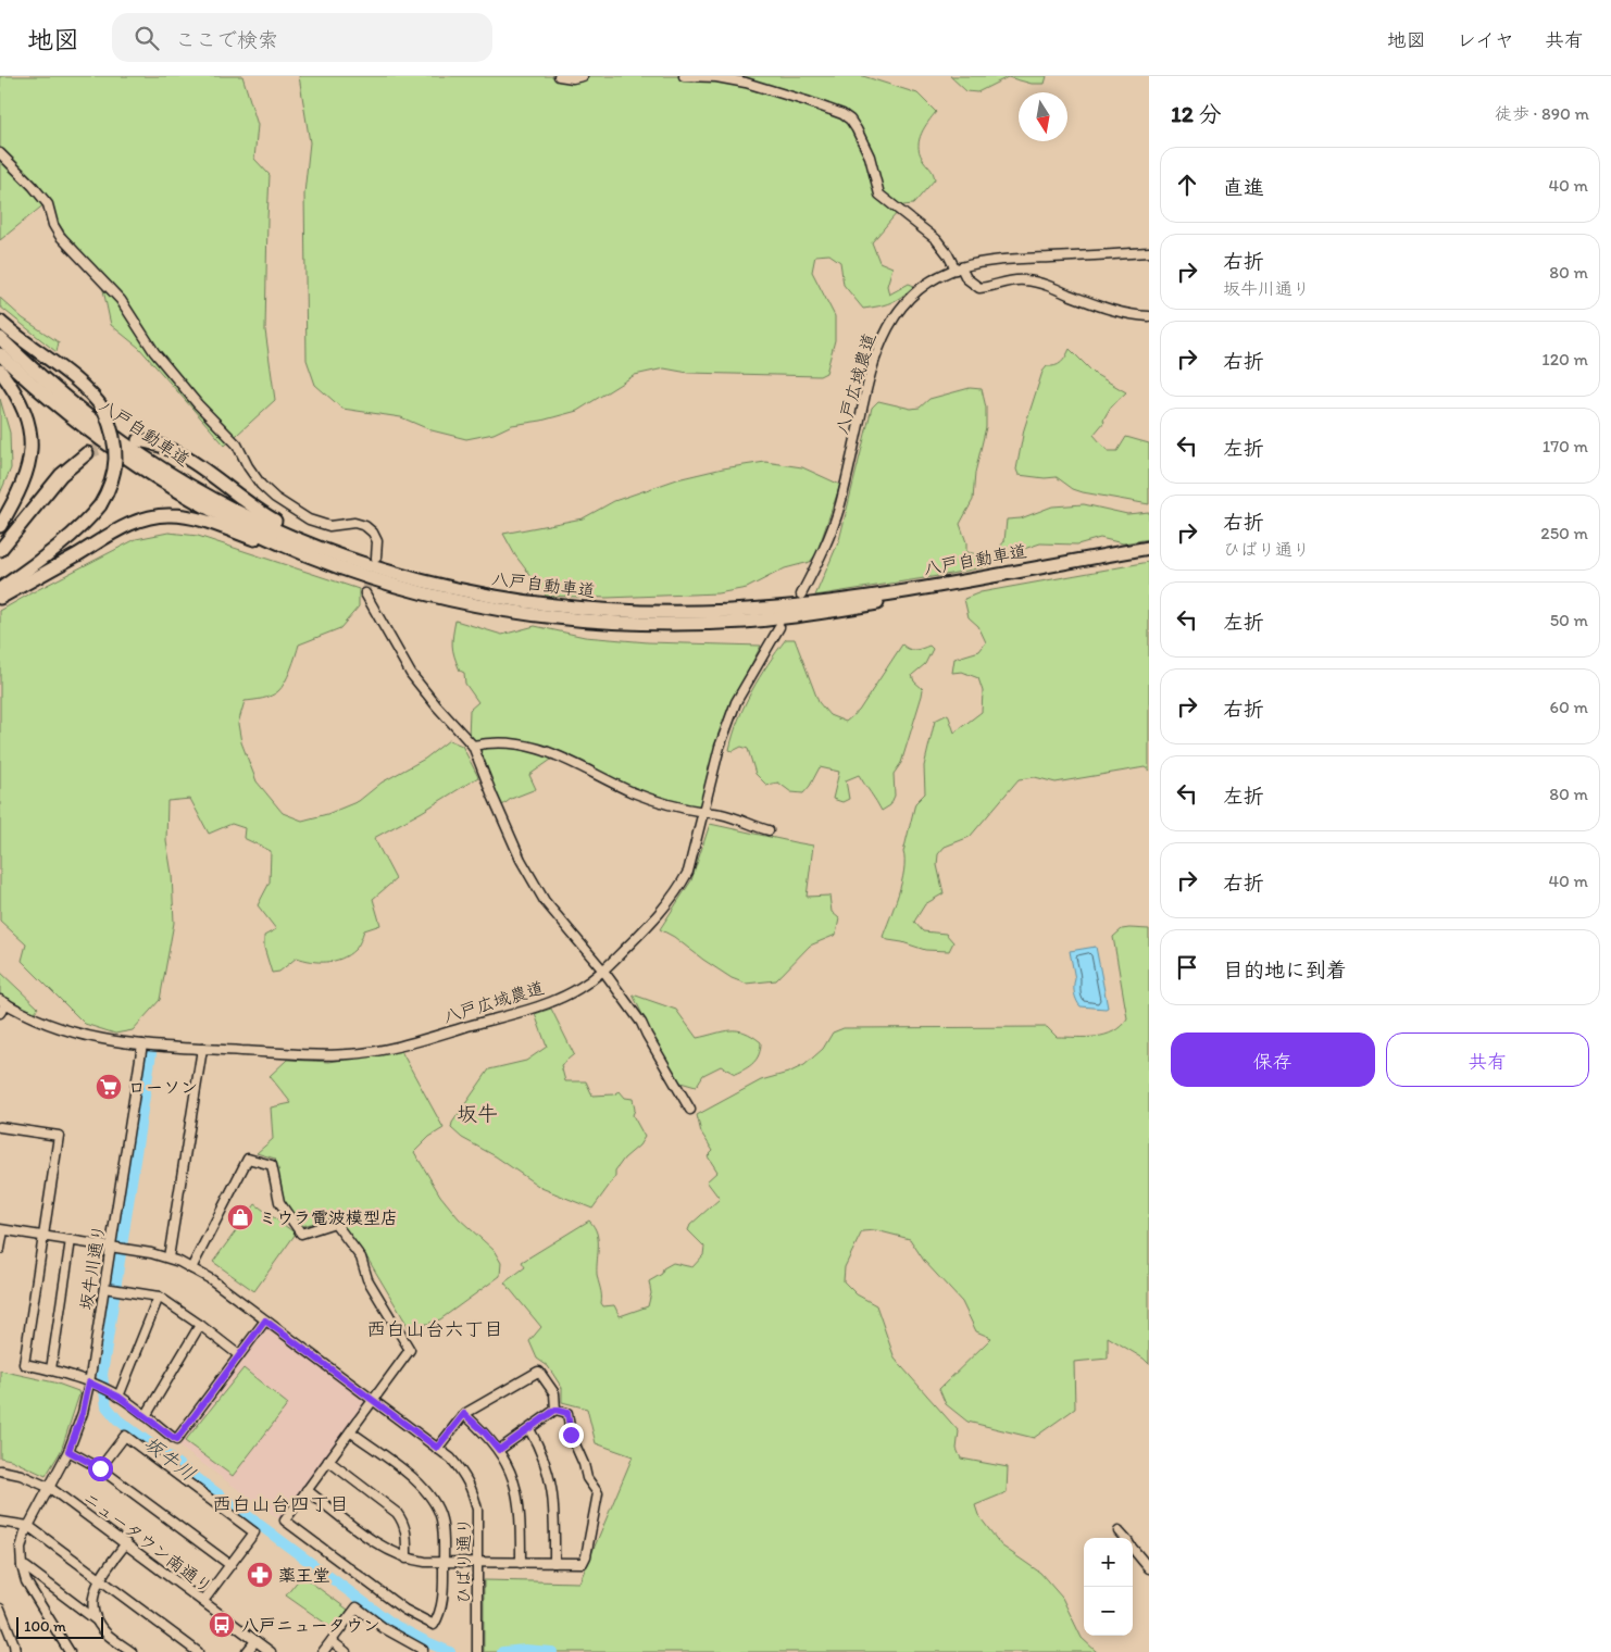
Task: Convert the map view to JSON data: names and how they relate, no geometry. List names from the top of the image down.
{
  "streets": {
    "highway": ["八戸自動車道"],
    "street": [
      "八戸広域農道",
      "坂牛川通り",
      "ニュータウン南通り",
      "ひばり通り"
    ]
  },
  "crossings": [
    ["八戸広域農道", "坂牛川通り"],
    ["坂牛川通り", "ニュータウン南通り"],
    ["坂牛川通り", "ひばり通り"]
  ],
  "districts": ["坂牛", "西白山台六丁目", "西白山台四丁目"],
  "water": ["坂牛川"],
  "places": {
    "supermarket": ["ローソン"],
    "shop": ["ミウラ電波模型店"],
    "pharmacy": ["薬王堂"],
    "bus stop": ["八戸ニュータウン"]
  },
  "scale_bar": "100 m",
  "north": "bottom",
  "page": {
    "header": "地図",
    "search": "ここで検索",
    "nav": ["地図", "レイヤ", "共有"],
    "heading": ["12 分", "徒歩 · 890 m"],
    "list": [
      ["直進", "40 m"],
      ["右折", "坂牛川通り", "80 m"],
      ["右折", "120 m"],
      ["左折", "170 m"],
      ["右折", "ひばり通り", "250 m"],
      ["左折", "50 m"],
      ["右折", "60 m"],
      ["左折", "80 m"],
      ["右折", "40 m"],
      "目的地に到着"
    ],
    "buttons": ["保存", "共有"],
    "map_buttons": ["+", "−"],
    "scale": "100 m"
  }
}
